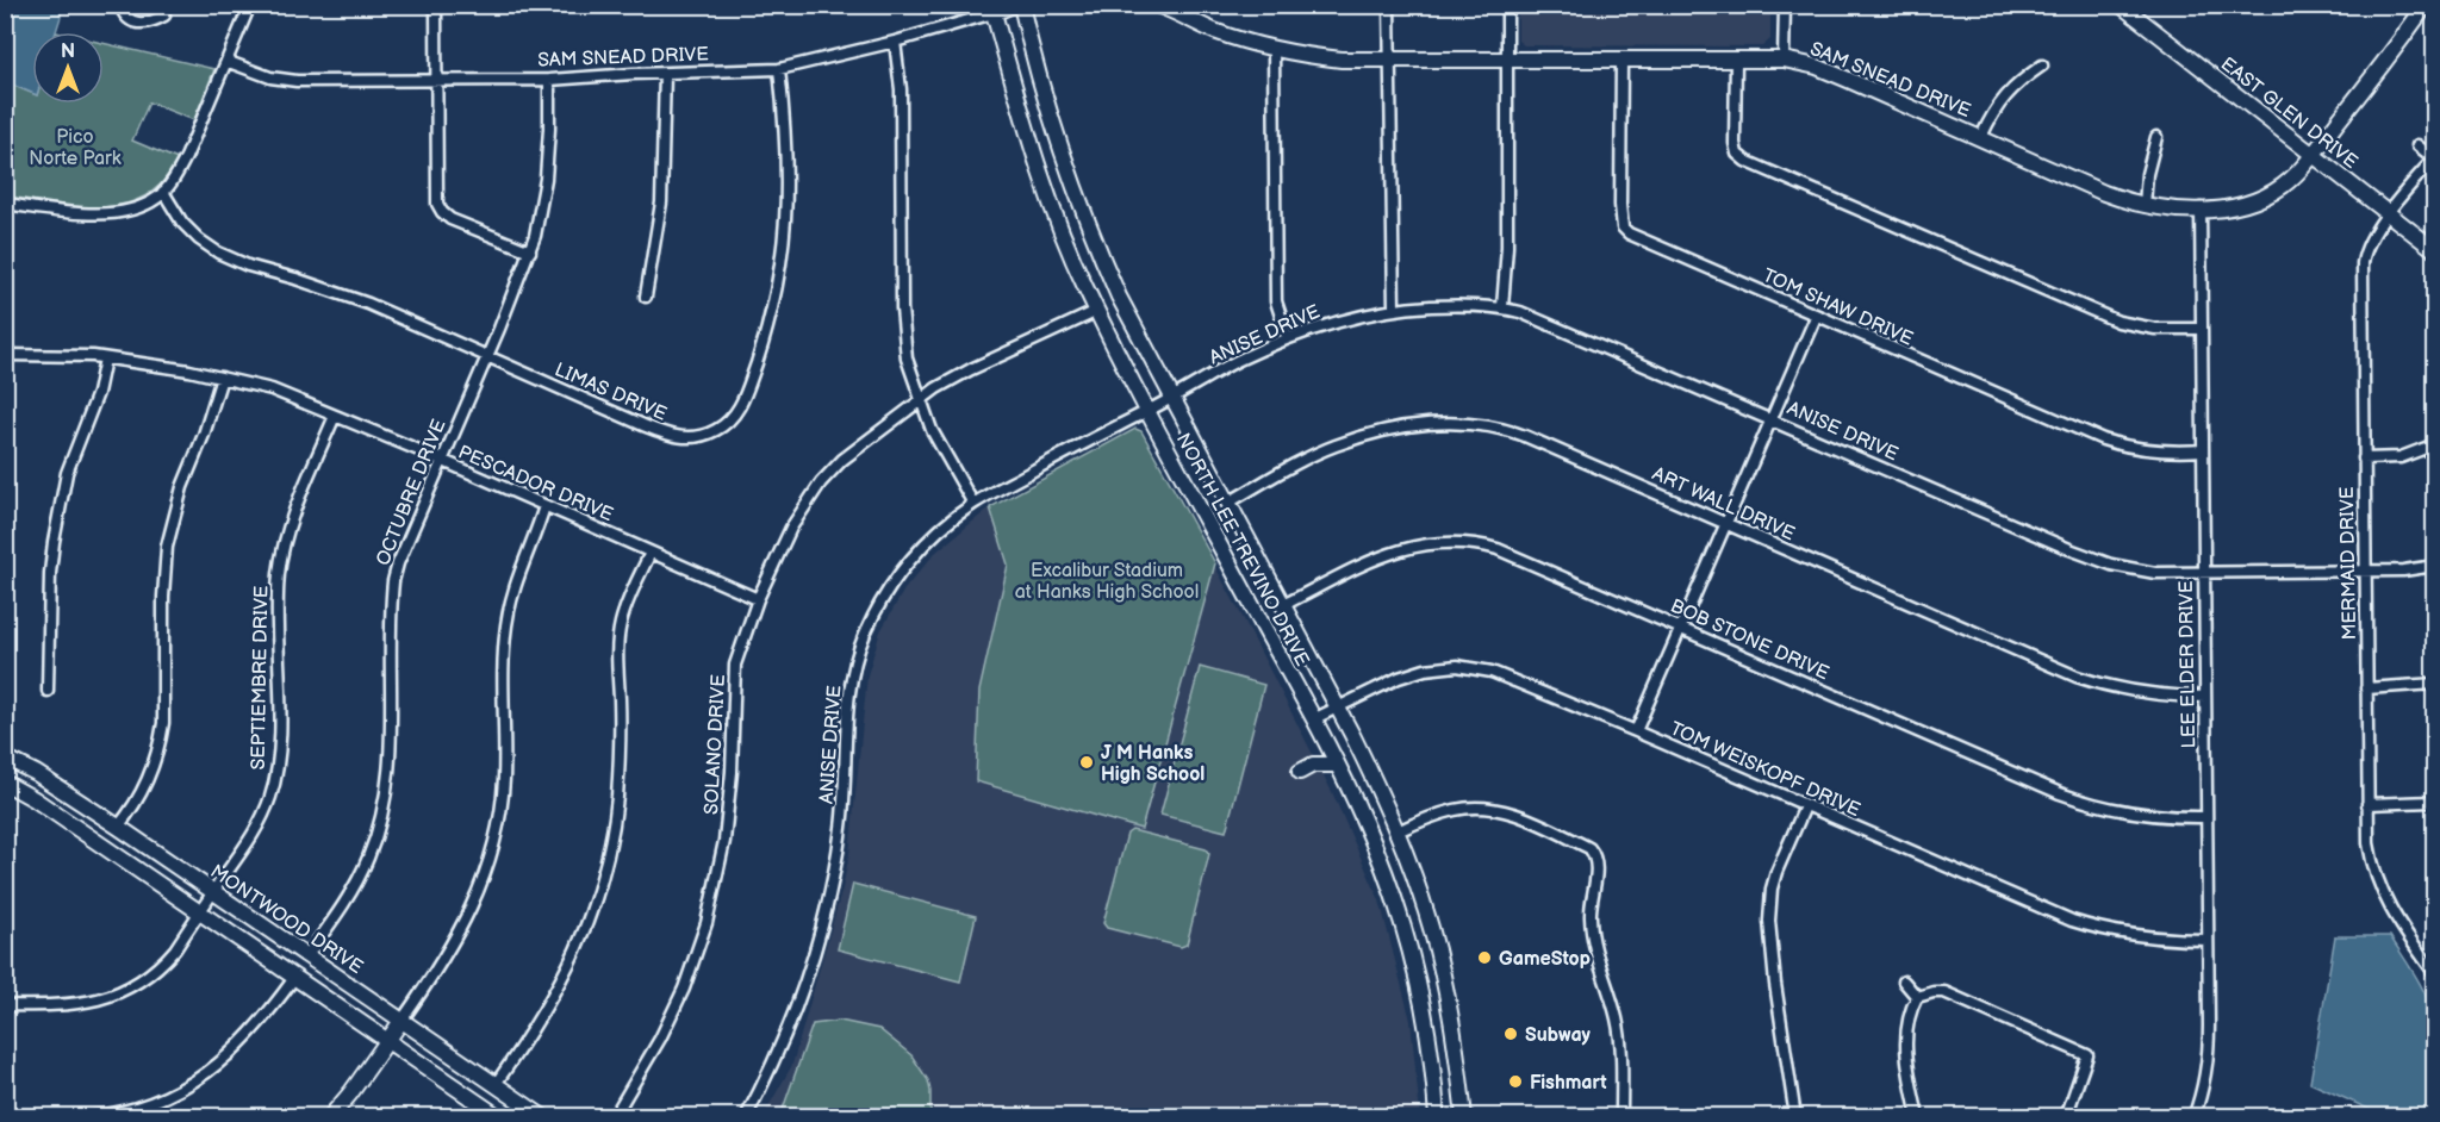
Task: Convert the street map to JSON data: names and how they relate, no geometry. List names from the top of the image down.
{
  "streets": {
    "main road": [
      "SAM SNEAD DRIVE",
      "EAST GLEN DRIVE",
      "NORTH LEE TREVINO DRIVE",
      "MONTWOOD DRIVE"
    ],
    "street": [
      "TOM SHAW DRIVE",
      "ANISE DRIVE",
      "LIMAS DRIVE",
      "PESCADOR DRIVE",
      "OCTUBRE DRIVE",
      "ART WALL DRIVE",
      "MERMAID DRIVE",
      "BOB STONE DRIVE",
      "LEE ELDER DRIVE",
      "SEPTIEMBRE DRIVE",
      "SOLANO DRIVE",
      "TOM WEISKOPF DRIVE"
    ]
  },
  "crossings": [
    ["SAM SNEAD DRIVE", "EAST GLEN DRIVE"],
    ["SAM SNEAD DRIVE", "TOM SHAW DRIVE"],
    ["SAM SNEAD DRIVE", "LIMAS DRIVE"],
    ["SAM SNEAD DRIVE", "OCTUBRE DRIVE"],
    ["SAM SNEAD DRIVE", "NORTH LEE TREVINO DRIVE"],
    ["SAM SNEAD DRIVE", "LEE ELDER DRIVE"],
    ["EAST GLEN DRIVE", "MERMAID DRIVE"],
    ["TOM SHAW DRIVE", "LEE ELDER DRIVE"],
    ["ANISE DRIVE", "NORTH LEE TREVINO DRIVE"],
    ["ANISE DRIVE", "MERMAID DRIVE"],
    ["ANISE DRIVE", "LEE ELDER DRIVE"],
    ["LIMAS DRIVE", "OCTUBRE DRIVE"],
    ["PESCADOR DRIVE", "OCTUBRE DRIVE"],
    ["PESCADOR DRIVE", "SEPTIEMBRE DRIVE"],
    ["PESCADOR DRIVE", "SOLANO DRIVE"],
    ["OCTUBRE DRIVE", "MONTWOOD DRIVE"],
    ["ART WALL DRIVE", "NORTH LEE TREVINO DRIVE"],
    ["ART WALL DRIVE", "LEE ELDER DRIVE"],
    ["NORTH LEE TREVINO DRIVE", "BOB STONE DRIVE"],
    ["NORTH LEE TREVINO DRIVE", "SOLANO DRIVE"],
    ["NORTH LEE TREVINO DRIVE", "TOM WEISKOPF DRIVE"],
    ["BOB STONE DRIVE", "LEE ELDER DRIVE"],
    ["LEE ELDER DRIVE", "TOM WEISKOPF DRIVE"],
    ["SEPTIEMBRE DRIVE", "MONTWOOD DRIVE"]
  ],
  "parks": ["Pico Norte Park", "Excalibur Stadium at Hanks High School"],
  "places": [
    "J M Hanks High School",
    "GameStop",
    "Subway",
    "Fishmart"
  ],
  "north": "top"
}
